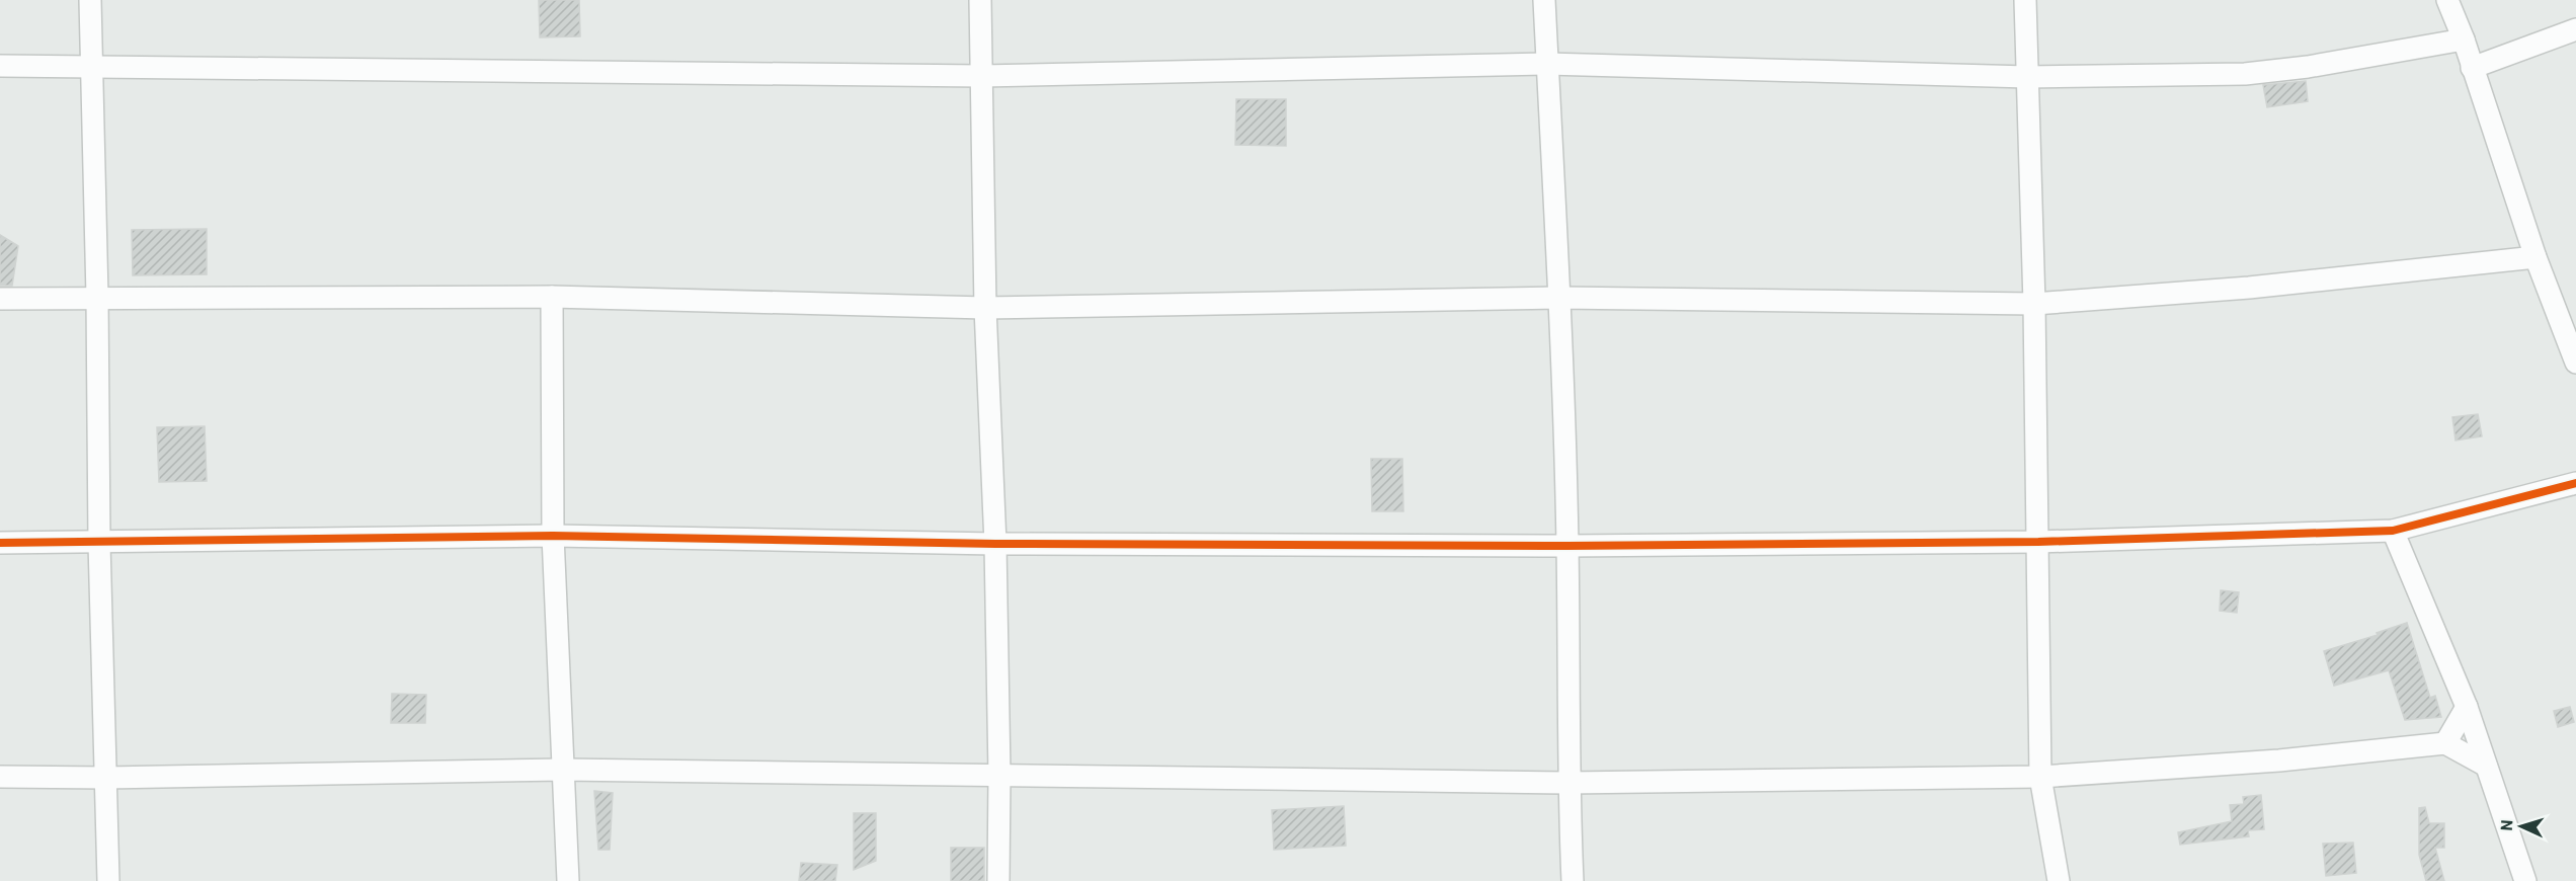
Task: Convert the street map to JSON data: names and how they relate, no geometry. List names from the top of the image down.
{
  "north": "left"
}
